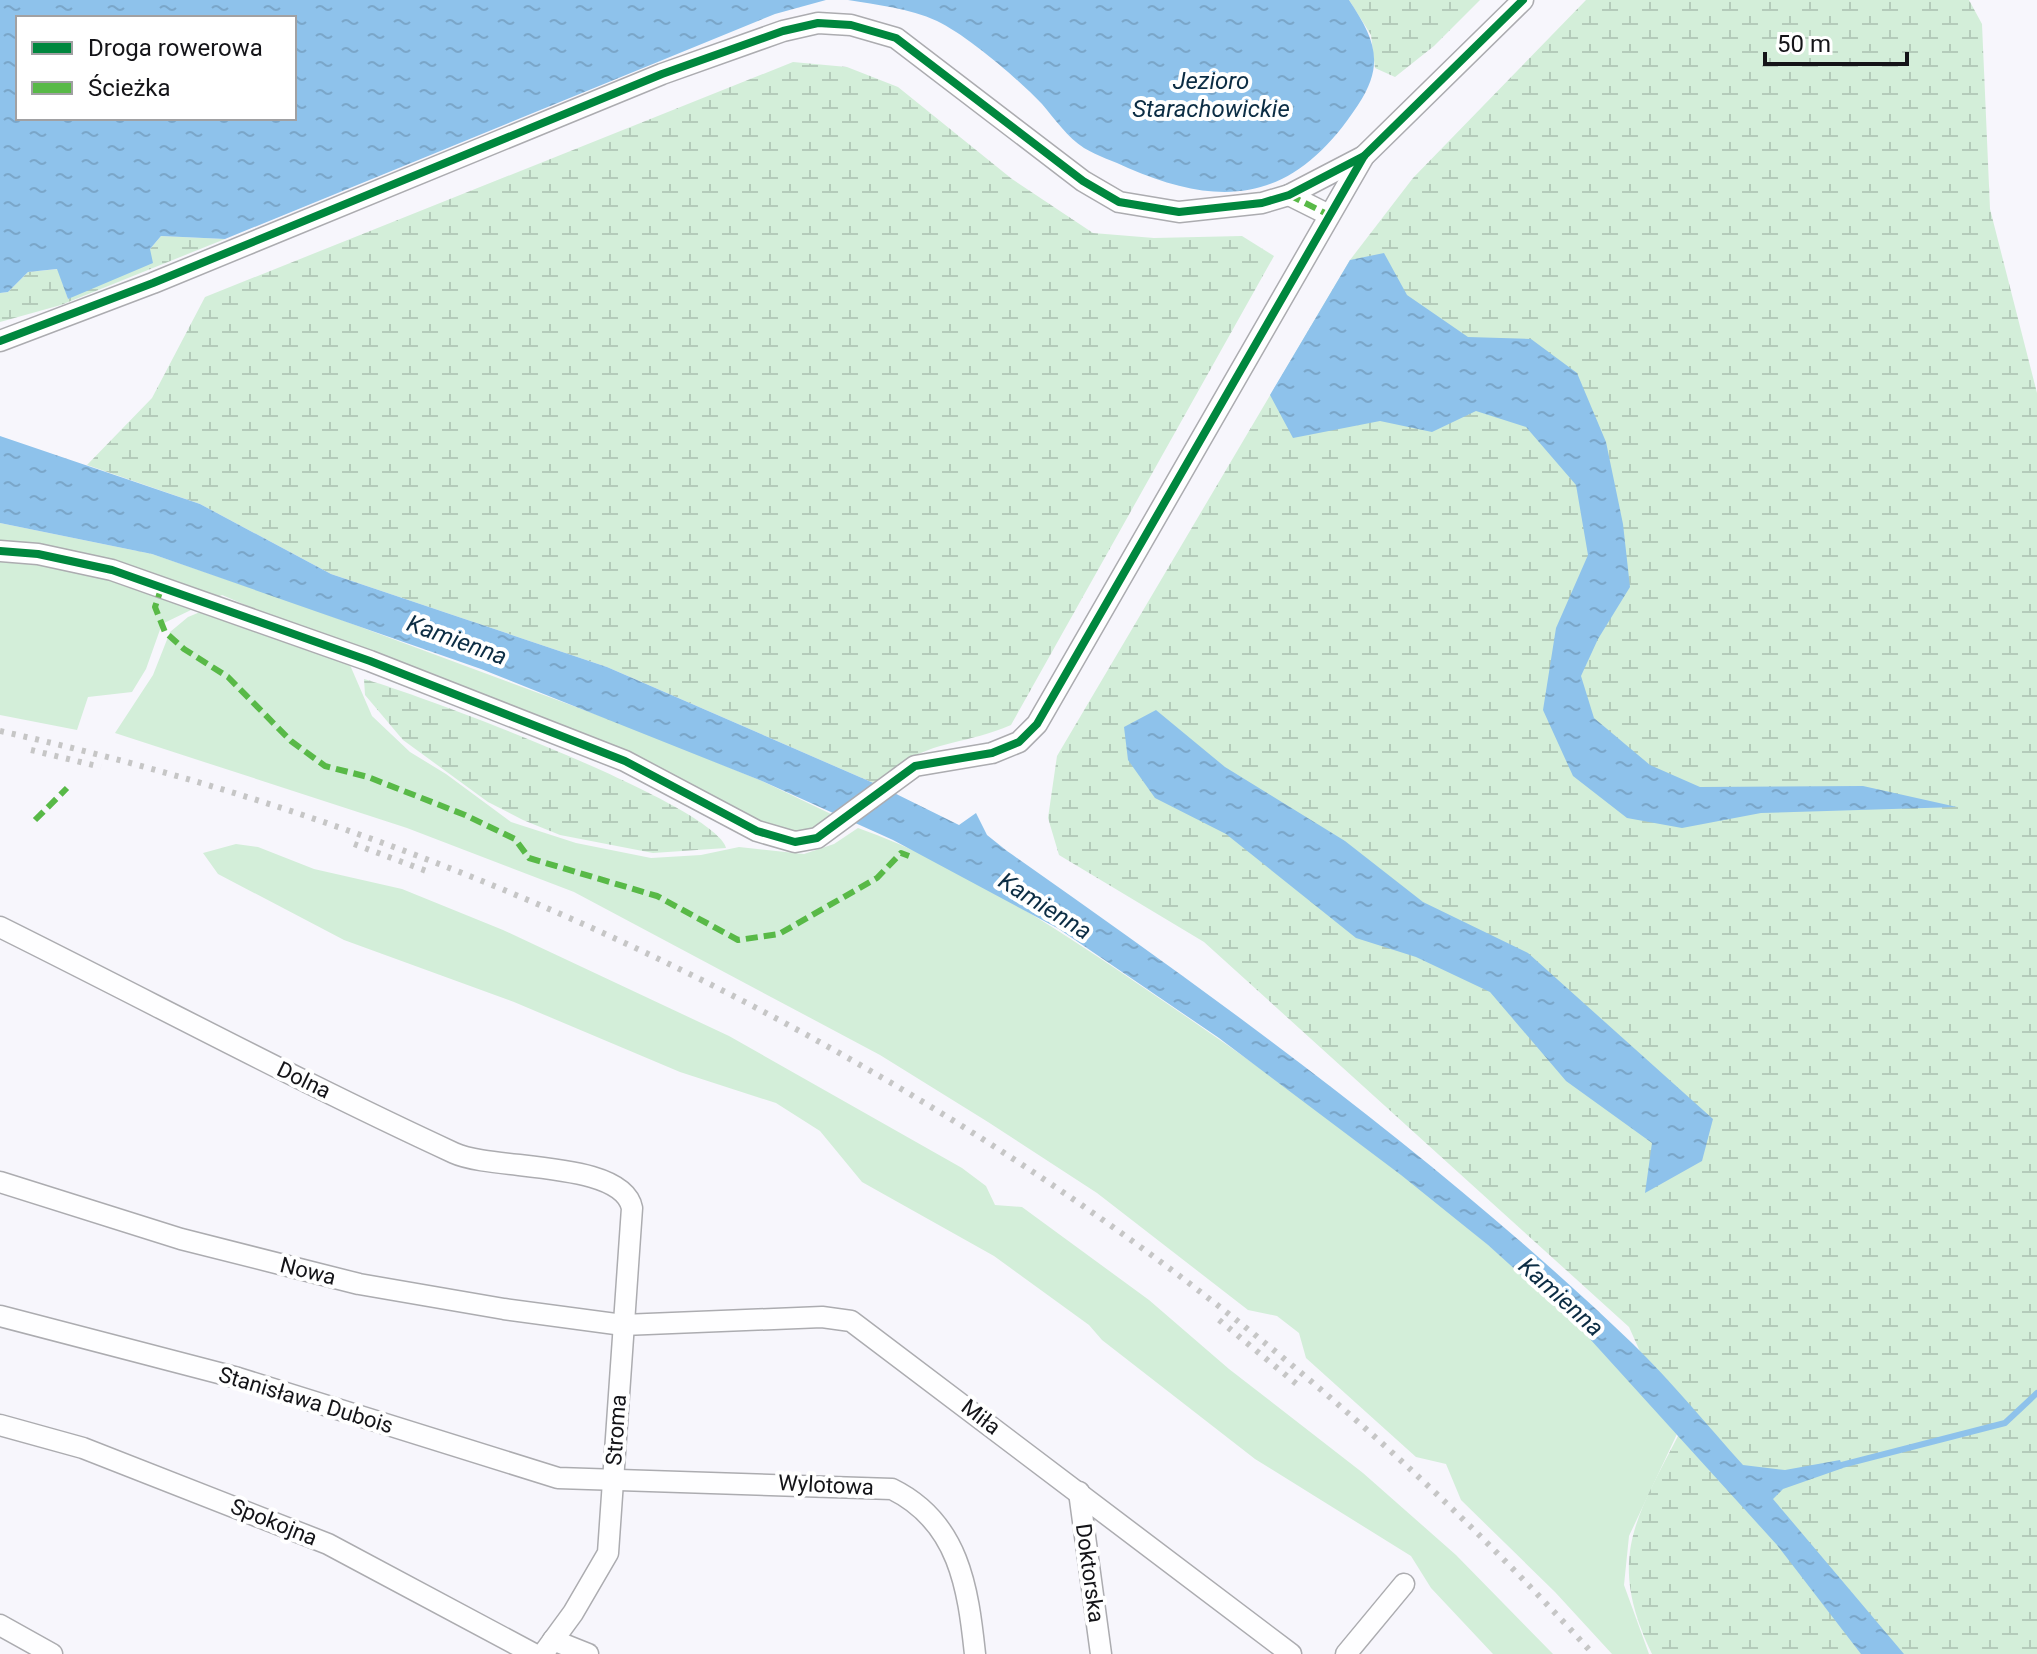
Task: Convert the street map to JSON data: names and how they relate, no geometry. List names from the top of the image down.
{
  "streets": {
    "street": [
      "Dolna",
      "Nowa",
      "Stanisława Dubois",
      "Miła",
      "Stroma",
      "Wylotowa",
      "Spokojna",
      "Doktorska"
    ]
  },
  "crossings": [
    ["Dolna", "Stroma"],
    ["Nowa", "Miła"],
    ["Nowa", "Stroma"],
    ["Stanisława Dubois", "Stroma"],
    ["Stanisława Dubois", "Wylotowa"],
    ["Miła", "Stroma"],
    ["Miła", "Doktorska"],
    ["Stroma", "Wylotowa"]
  ],
  "water": ["Jezioro Starachowickie", "Kamienna"],
  "legend": ["Droga rowerowa", "Ścieżka"],
  "scale_bar": "50 m"
}
